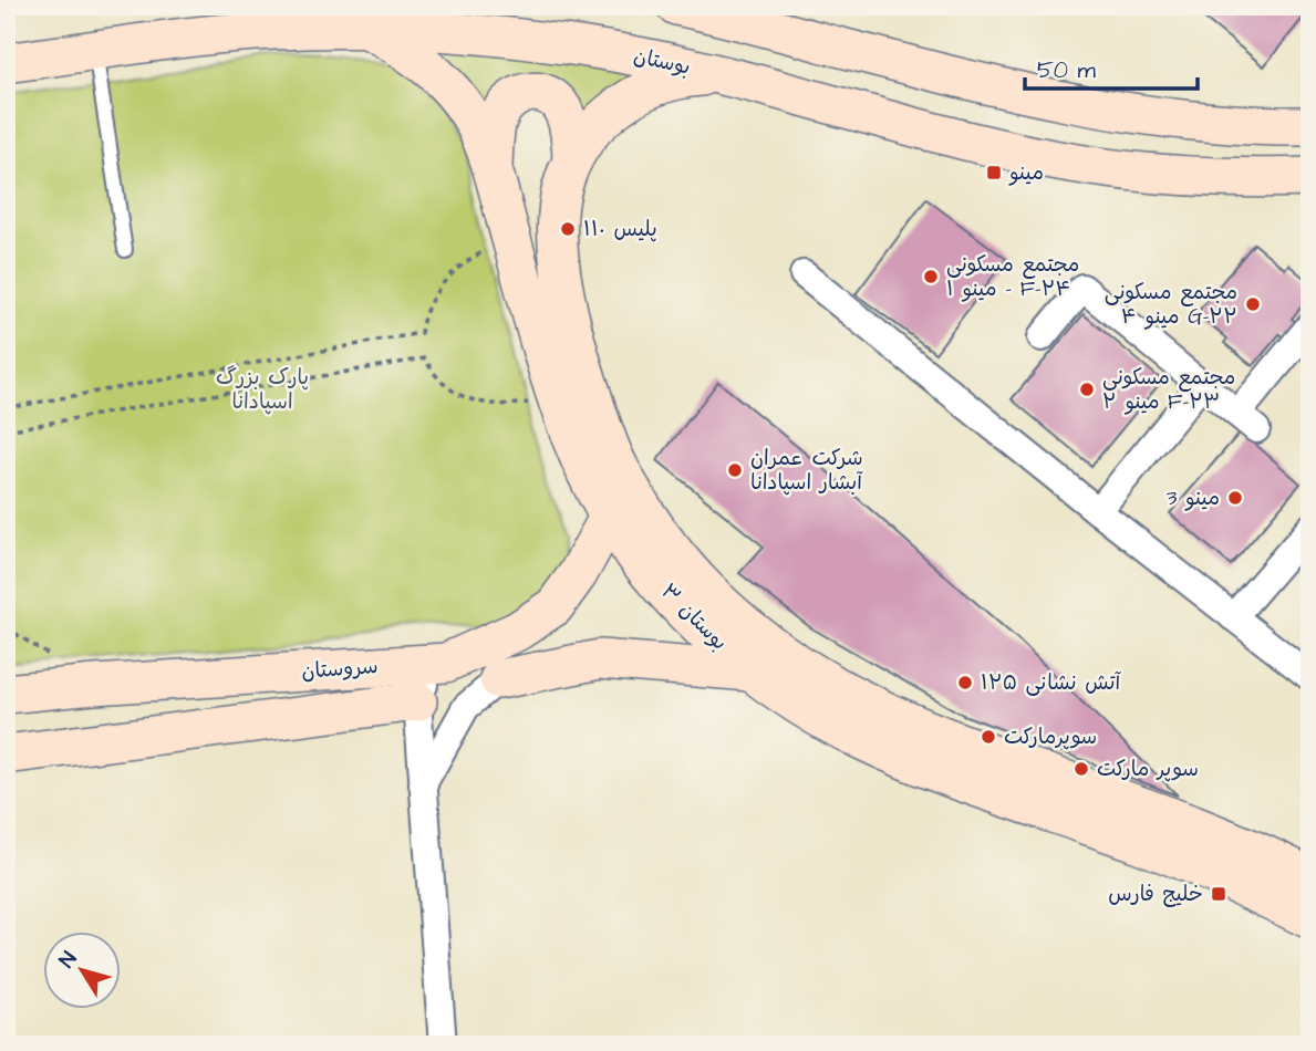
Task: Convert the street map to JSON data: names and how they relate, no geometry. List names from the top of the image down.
{
  "streets": {
    "street": ["بوستان", "بوستان ۳", "سروستان"]
  },
  "crossings": [
    ["بوستان", "بوستان ۳"],
    ["بوستان ۳", "سروستان"]
  ],
  "parks": ["پارک بزرگ اسپادانا"],
  "places": {
    "transit": ["مینو", "خلیج فارس"],
    "other": [
      "پلیس ۱۱۰",
      "مجتمع مسکونی مینو ۱ - F-۲۴",
      "مجتمع مسکونی مینو ۴ G-۲۲",
      "مجتمع مسکونی مینو ۲ F-۲۳",
      "شرکت عمران آبشار اسپادانا",
      "مینو 3",
      "آتش نشانی ۱۲۵",
      "سوپرمارکت",
      "سوپر مارکت"
    ]
  },
  "scale_bar": "50 m",
  "north": "top left"
}
